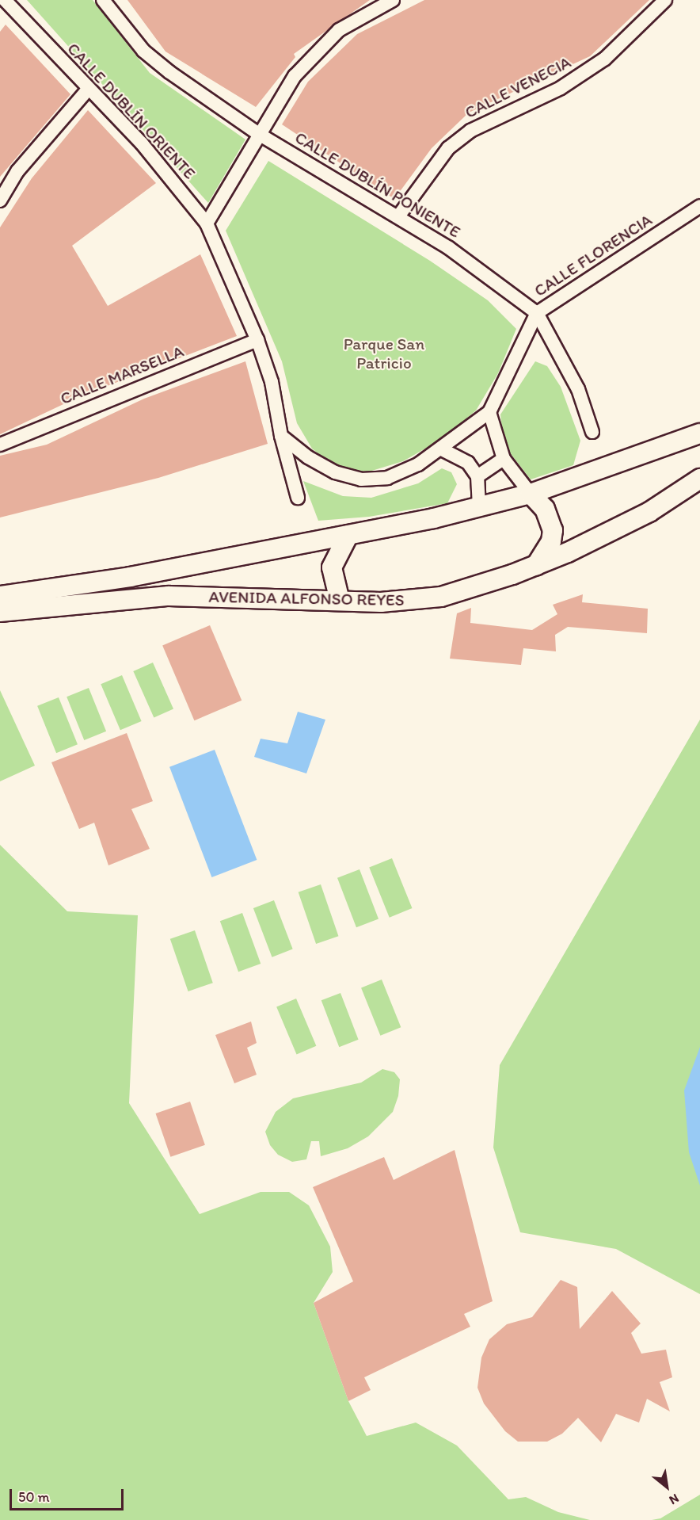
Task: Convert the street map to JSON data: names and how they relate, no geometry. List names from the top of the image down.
{
  "streets": {
    "main road": ["AVENIDA ALFONSO REYES"],
    "street": [
      "CALLE VENECIA",
      "CALLE DUBLÍN ORIENTE",
      "CALLE DUBLÍN PONIENTE",
      "CALLE FLORENCIA",
      "CALLE MARSELLA"
    ]
  },
  "crossings": [
    ["CALLE VENECIA", "CALLE DUBLÍN PONIENTE"],
    ["CALLE DUBLÍN ORIENTE", "CALLE FLORENCIA"],
    ["CALLE DUBLÍN ORIENTE", "CALLE MARSELLA"],
    ["CALLE DUBLÍN PONIENTE", "CALLE FLORENCIA"]
  ],
  "parks": ["Parque San Patricio"],
  "scale_bar": "50 m",
  "north": "bottom right"
}
